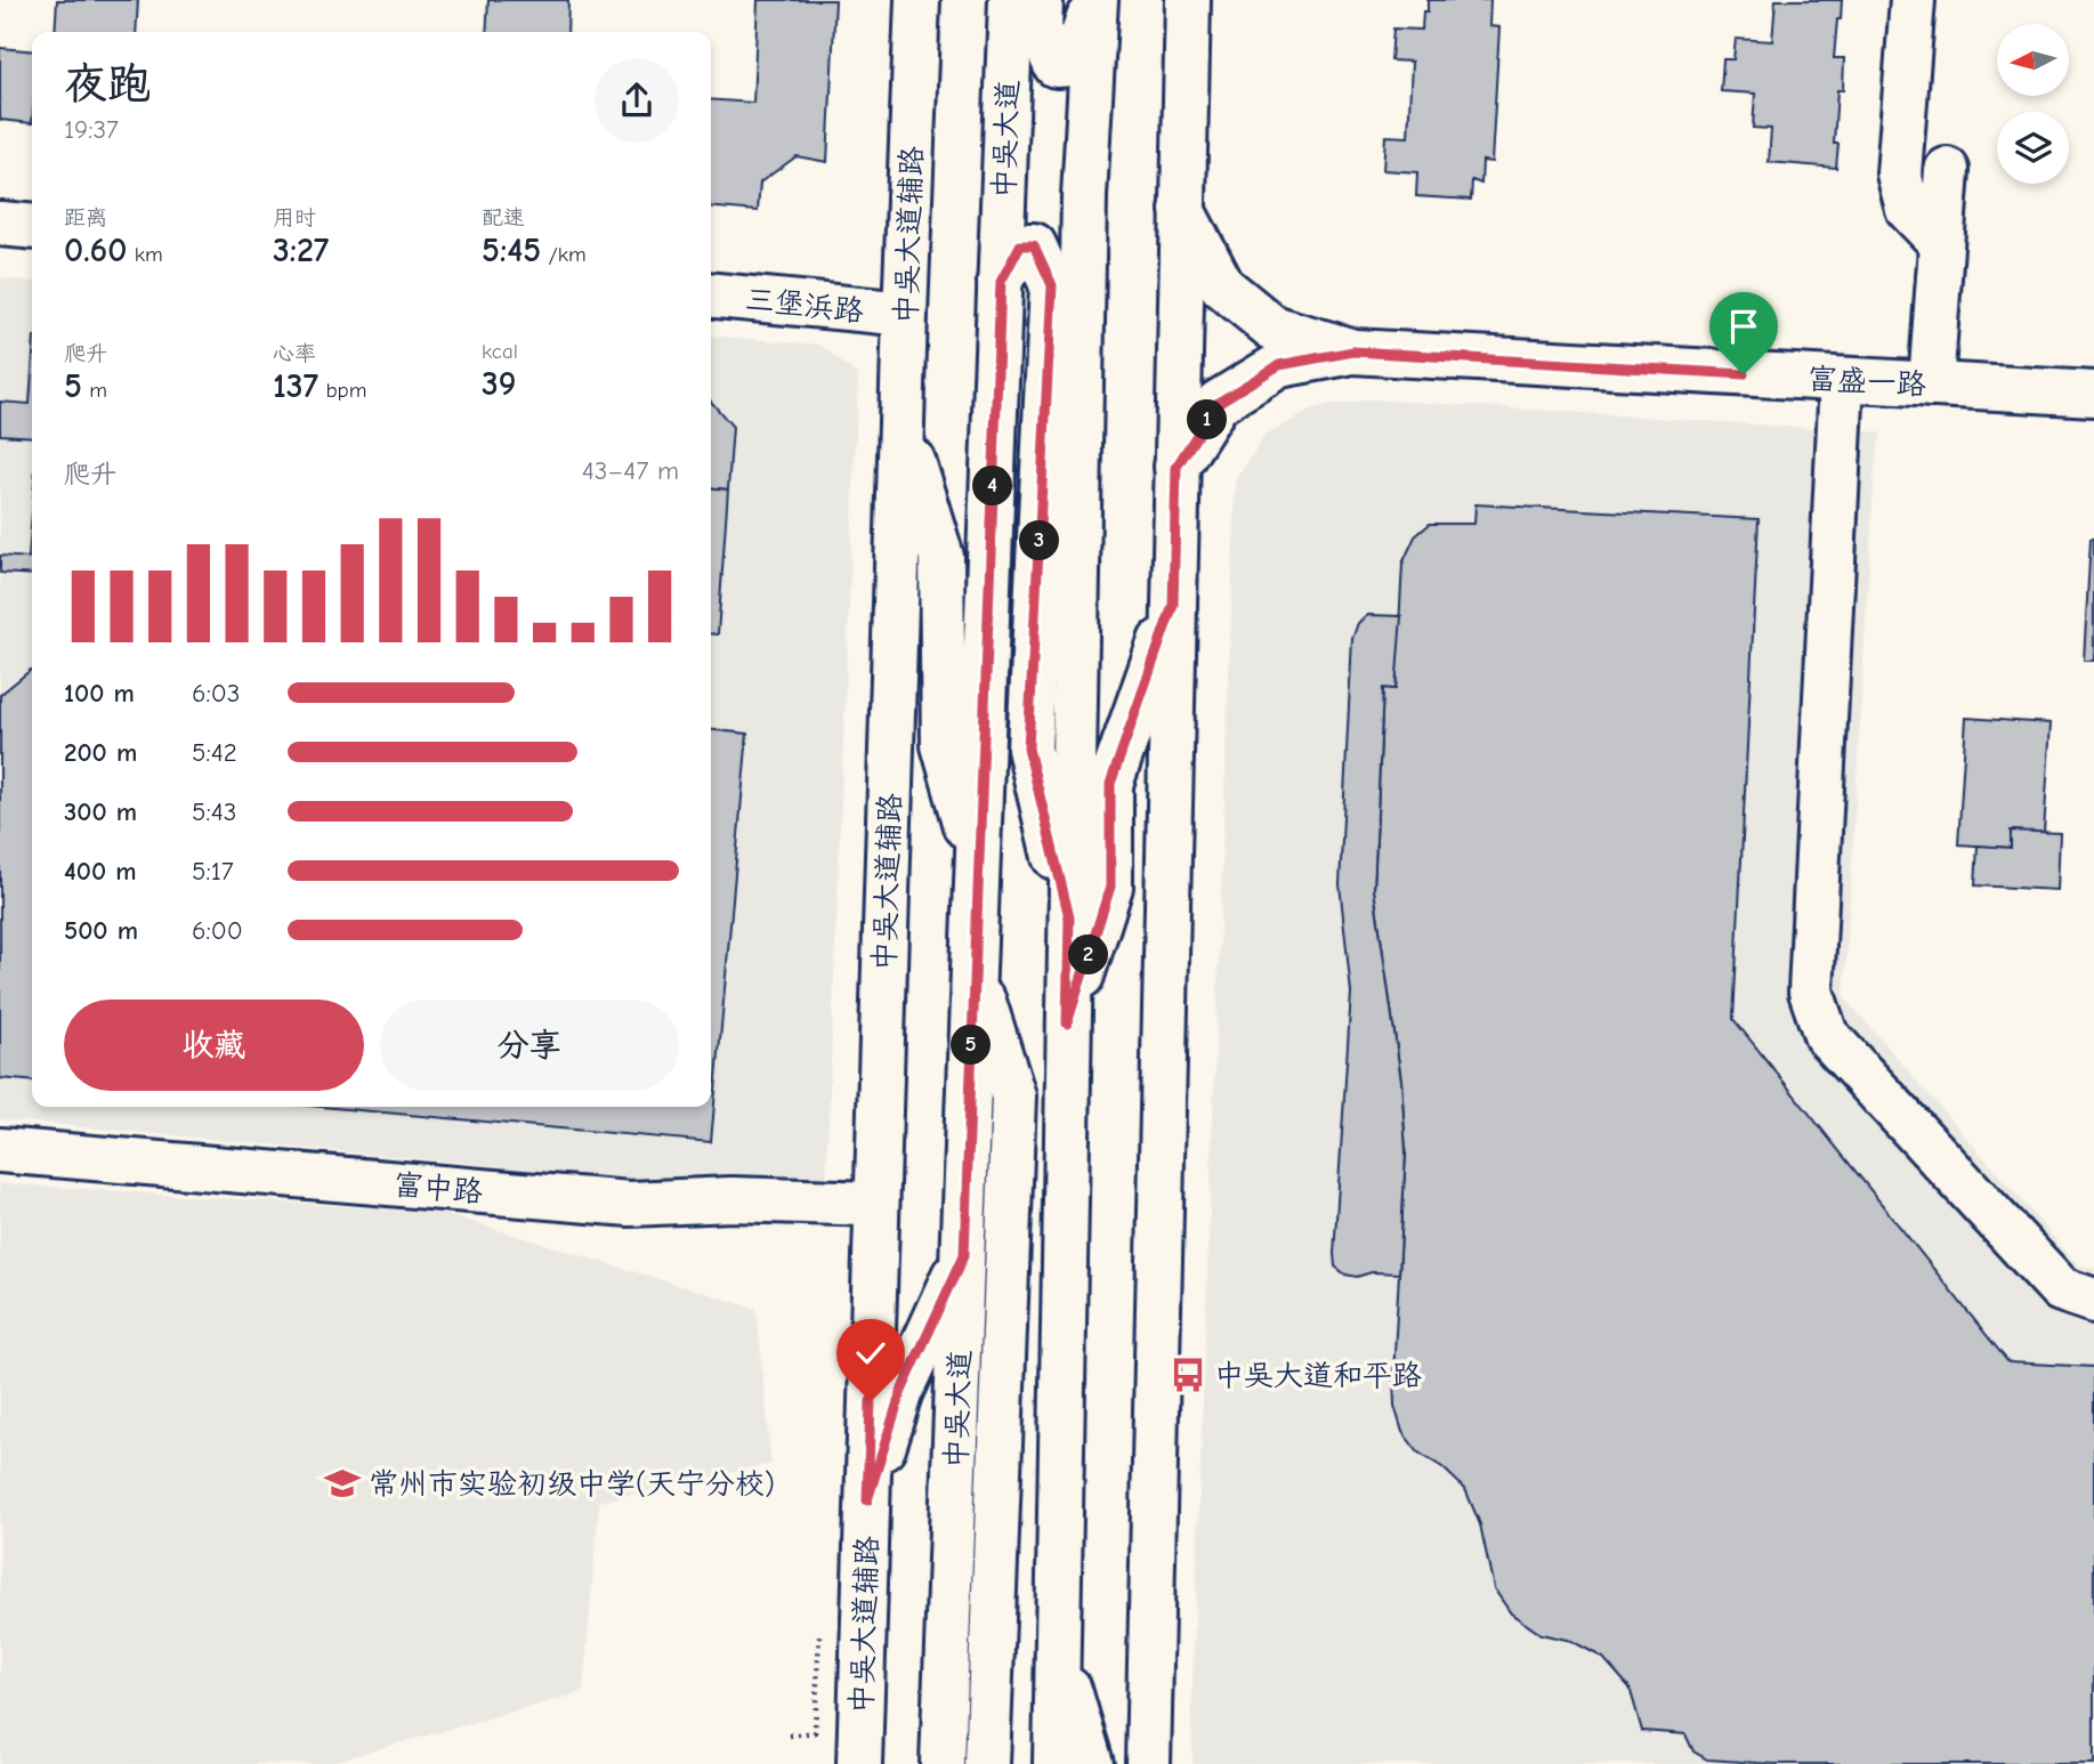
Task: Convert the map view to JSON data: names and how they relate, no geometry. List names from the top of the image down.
{
  "streets": {
    "main road": [
      "中吴大道",
      "中吴大道辅路",
      "三堡浜路",
      "富盛一路",
      "富中路"
    ]
  },
  "crossings": [
    ["中吴大道辅路", "三堡浜路"],
    ["中吴大道辅路", "富中路"]
  ],
  "places": {
    "bus stop": ["中吴大道和平路"],
    "school or university": ["常州市实验初级中学(天宁分校)"]
  },
  "north": "left",
  "page": {
    "heading": ["夜跑", "19:37"],
    "stats": [
      ["距离", "0.60 km"],
      ["用时", "3:27"],
      ["配速", "5:45 /km"],
      ["爬升", "5 m"],
      ["心率", "137 bpm"],
      ["kcal", "39"]
    ],
    "pins": [
      "1",
      "4",
      "3",
      "2",
      "5"
    ],
    "chart": ["爬升", "43–47 m"],
    "list": [
      {
        "name": "100 m",
        "note": "6:03"
      },
      {
        "name": "200 m",
        "note": "5:42"
      },
      {
        "name": "300 m",
        "note": "5:43"
      },
      {
        "name": "400 m",
        "note": "5:17"
      },
      {
        "name": "500 m",
        "note": "6:00"
      }
    ],
    "buttons": ["收藏", "分享"]
  }
}
